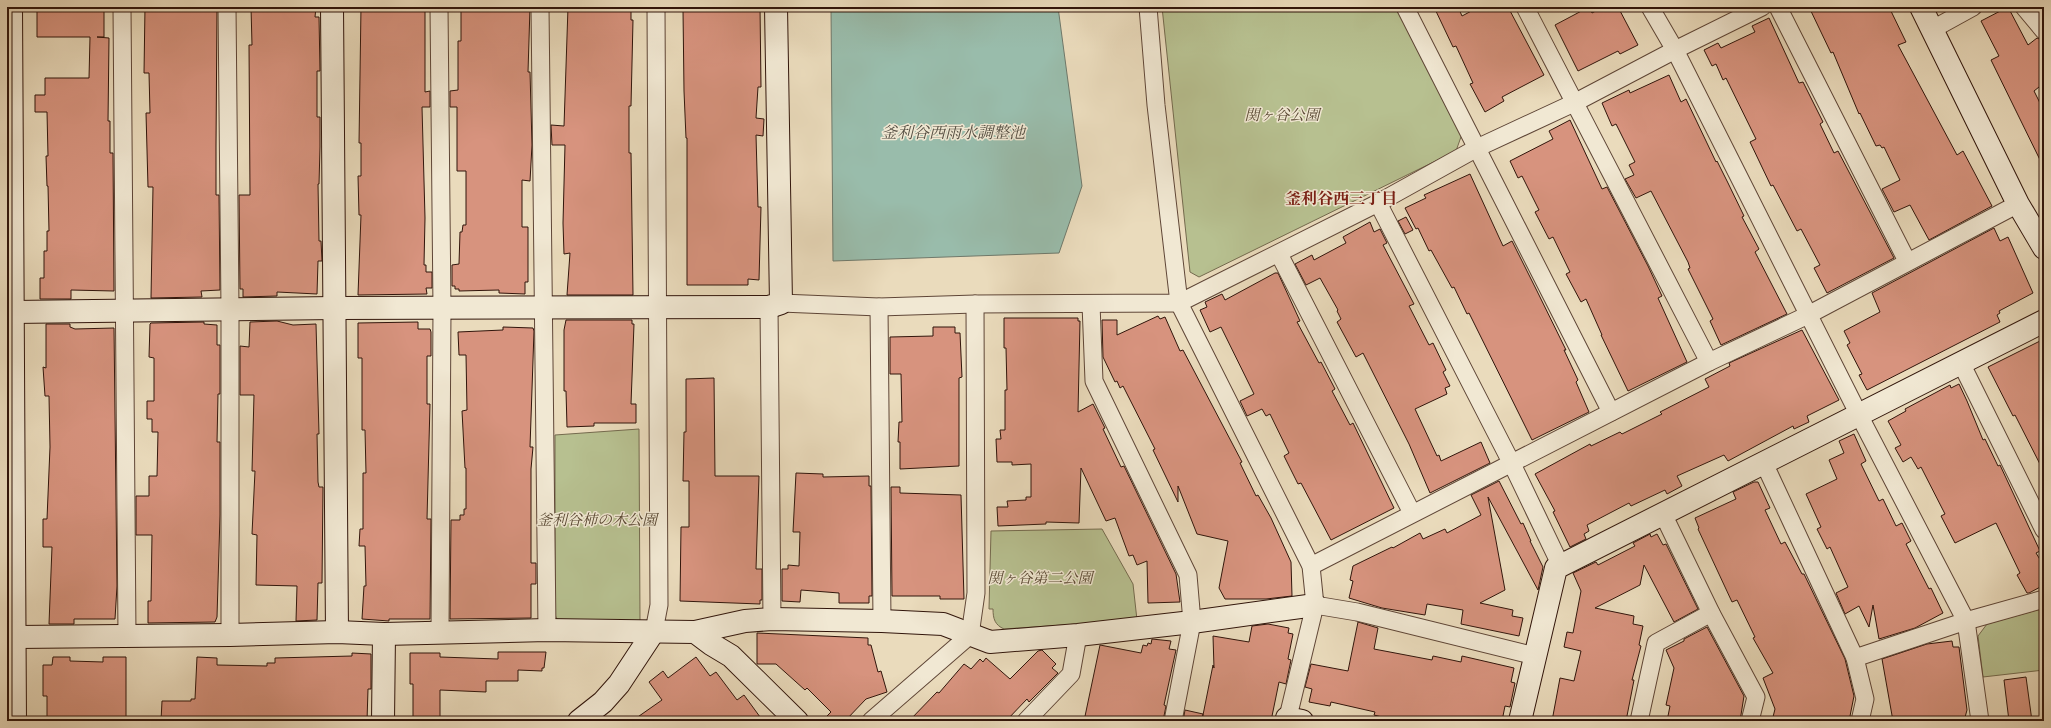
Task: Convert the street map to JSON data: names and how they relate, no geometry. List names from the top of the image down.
{
  "districts": ["釜利谷西三丁目"],
  "water": ["釜利谷西雨水調整池"],
  "parks": ["関ヶ谷公園", "釜利谷柿の木公園", "関ヶ谷第二公園"]
}
